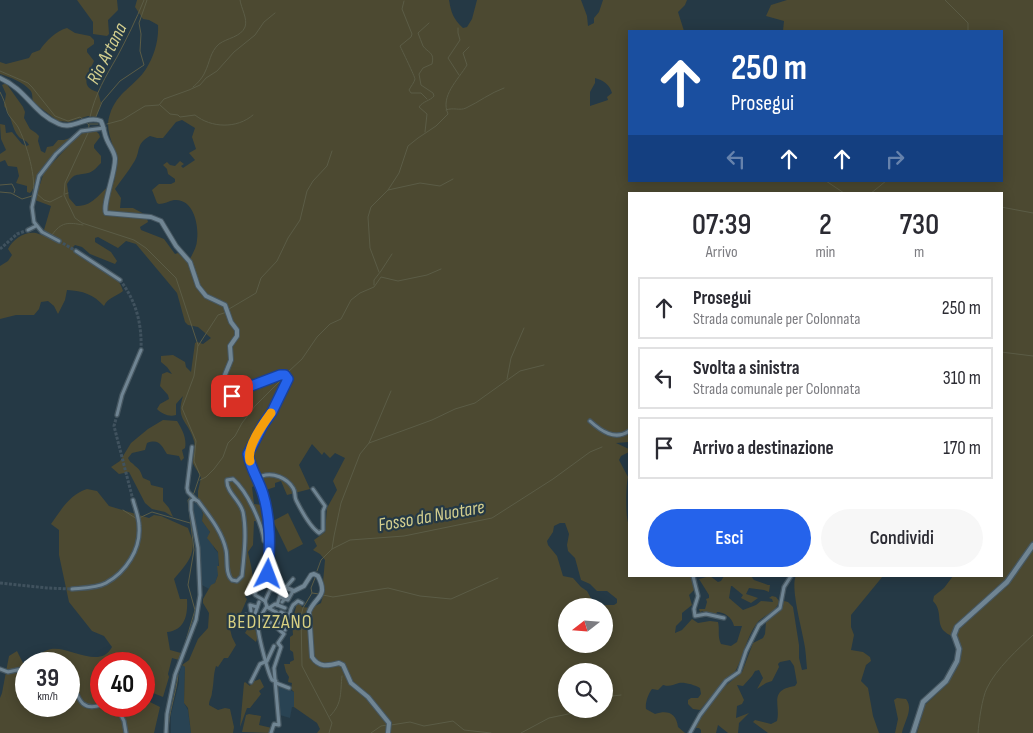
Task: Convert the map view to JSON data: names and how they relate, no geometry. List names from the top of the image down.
{
  "districts": ["BEDIZZANO"],
  "water": ["Rio Artana", "Fosso da Nuotare"],
  "north": "left",
  "page": {
    "turn": ["250 m", "Prosegui"],
    "eta": [
      "07:39",
      "Arrivo",
      "2",
      "min",
      "730",
      "m"
    ],
    "list": [
      {
        "name": "Prosegui",
        "note": "Strada comunale per Colonnata",
        "value": "250 m"
      },
      {
        "name": "Svolta a sinistra",
        "note": "Strada comunale per Colonnata",
        "value": "310 m"
      },
      {
        "name": "Arrivo a destinazione",
        "value": "170 m"
      }
    ],
    "buttons": ["Esci", "Condividi"],
    "speed": "39 km/h",
    "limit": "40"
  }
}
